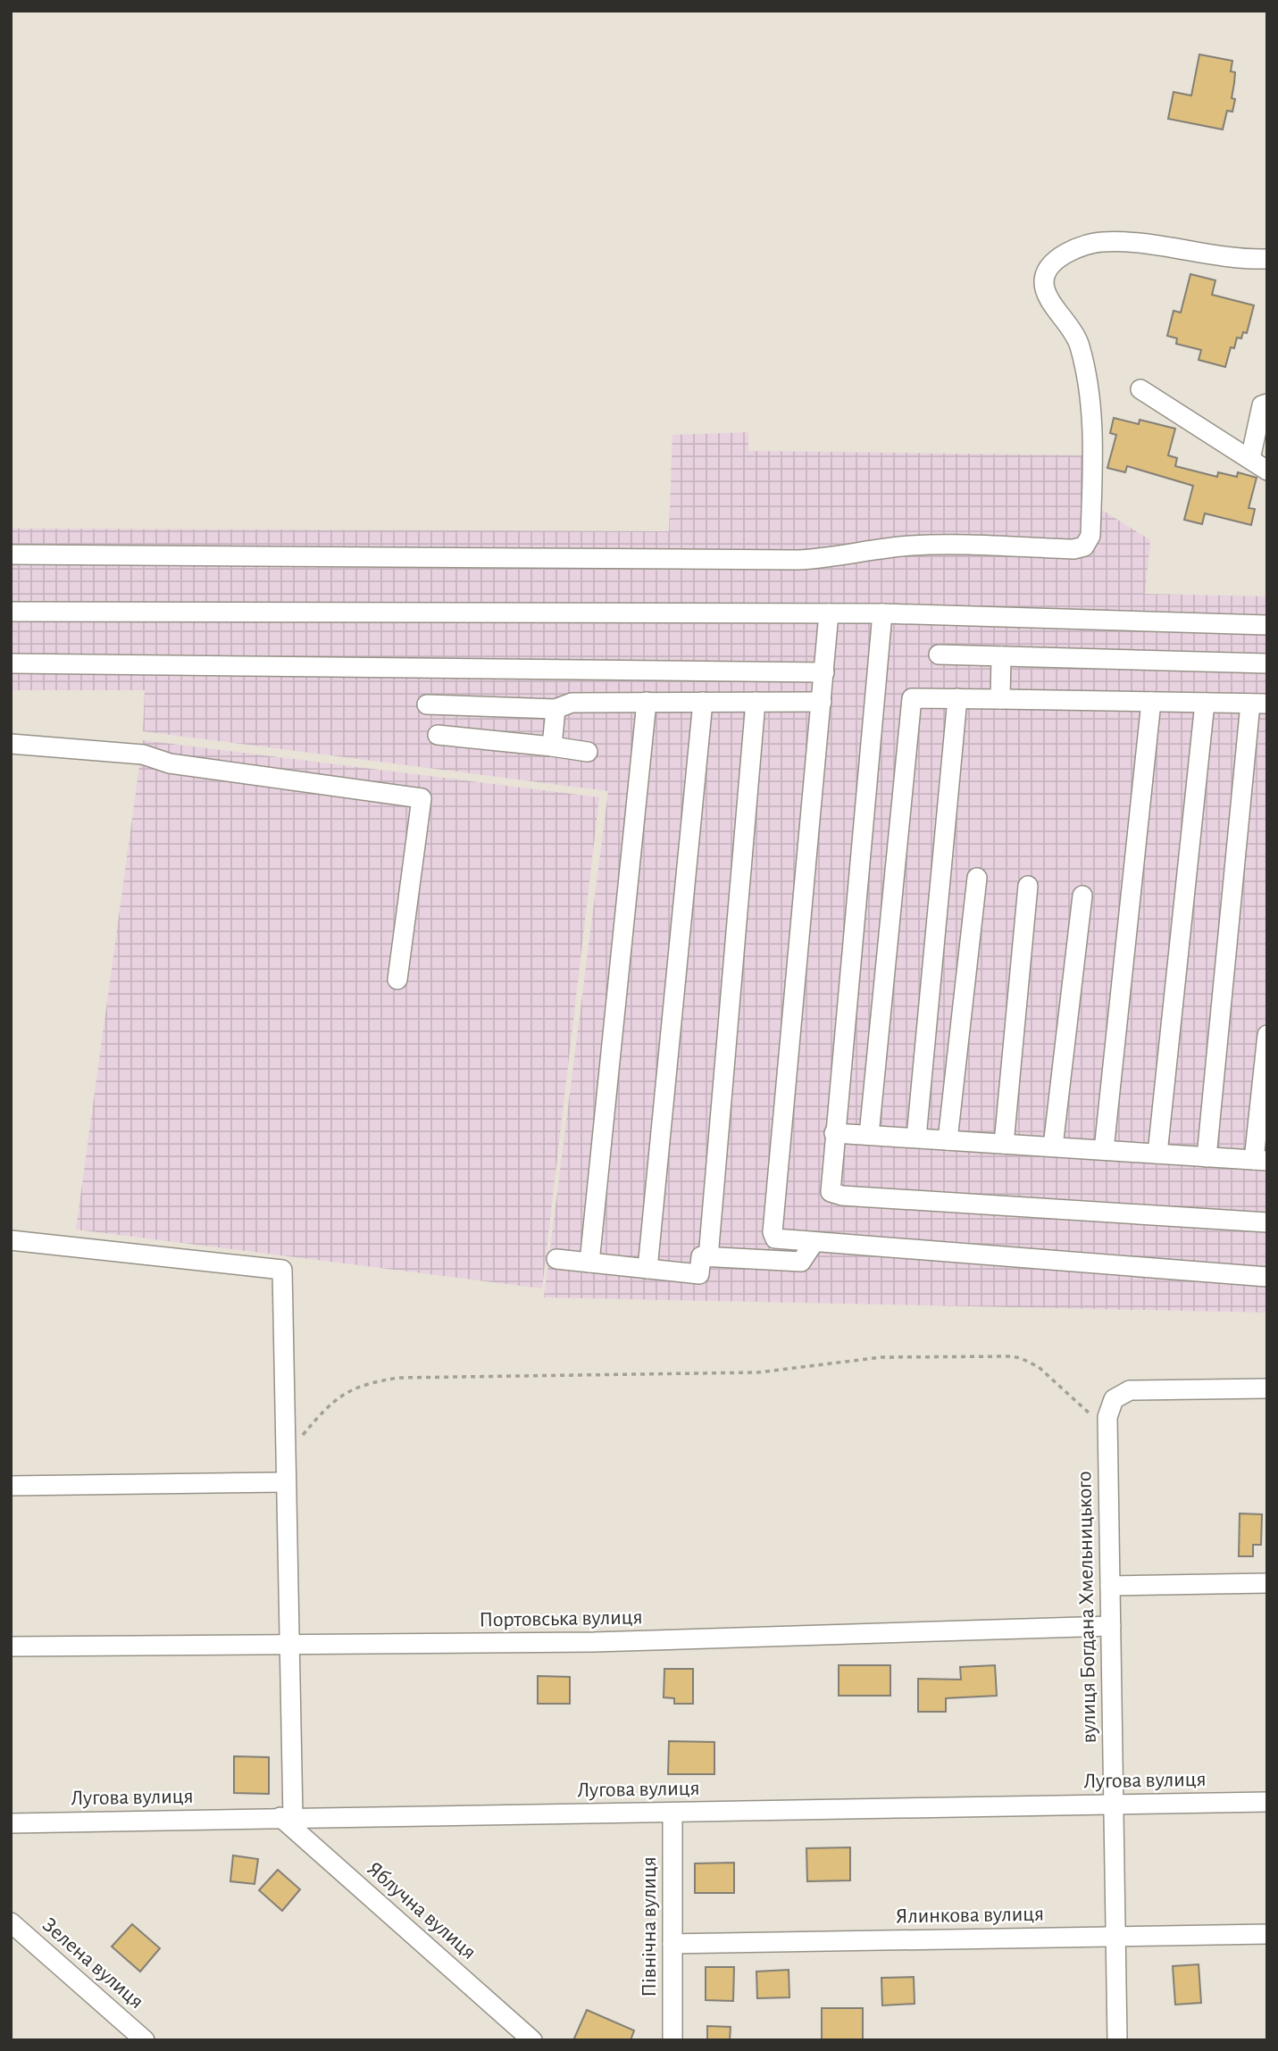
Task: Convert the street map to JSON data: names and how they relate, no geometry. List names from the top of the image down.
{
  "streets": {
    "street": [
      "вулиця Богдана Хмельницького",
      "Портовська вулиця",
      "Лугова вулиця",
      "Яблучна вулиця",
      "Ялинкова вулиця",
      "Північна вулиця",
      "Зелена вулиця"
    ]
  },
  "crossings": [
    ["вулиця Богдана Хмельницького", "Портовська вулиця"],
    ["вулиця Богдана Хмельницького", "Лугова вулиця"],
    ["вулиця Богдана Хмельницького", "Ялинкова вулиця"],
    ["Лугова вулиця", "Яблучна вулиця"],
    ["Лугова вулиця", "Північна вулиця"],
    ["Ялинкова вулиця", "Північна вулиця"]
  ]
}
